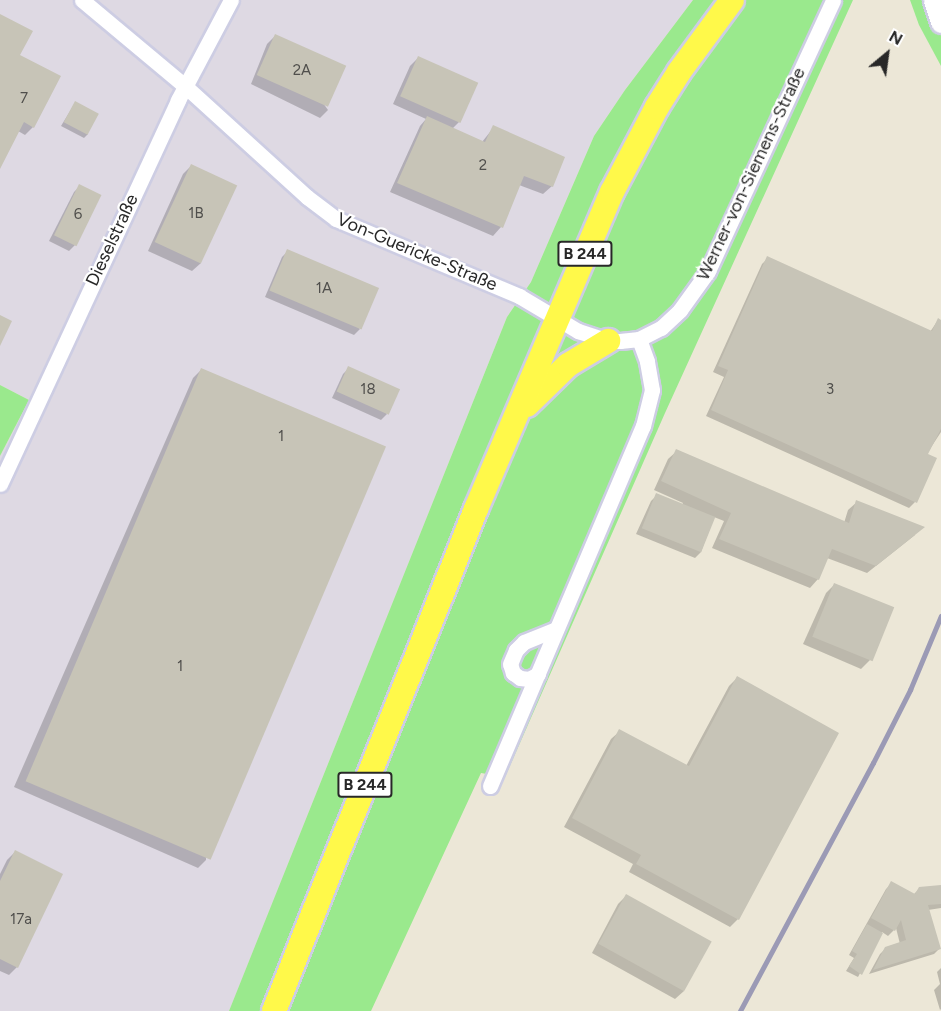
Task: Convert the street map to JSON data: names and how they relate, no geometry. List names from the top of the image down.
{
  "streets": {
    "main road": ["B 244"],
    "street": ["Werner-von-Siemens-Straße", "Dieselstraße", "Von-Guericke-Straße"]
  },
  "crossings": [
    ["Werner-von-Siemens-Straße", "Von-Guericke-Straße"],
    ["Dieselstraße", "Von-Guericke-Straße"],
    ["Von-Guericke-Straße", "B 244"]
  ],
  "house_numbers": [
    "2A",
    "7",
    "2",
    "1B",
    "6",
    "1A",
    "18",
    "3",
    "1",
    "1",
    "17a"
  ],
  "north": "top right"
}
